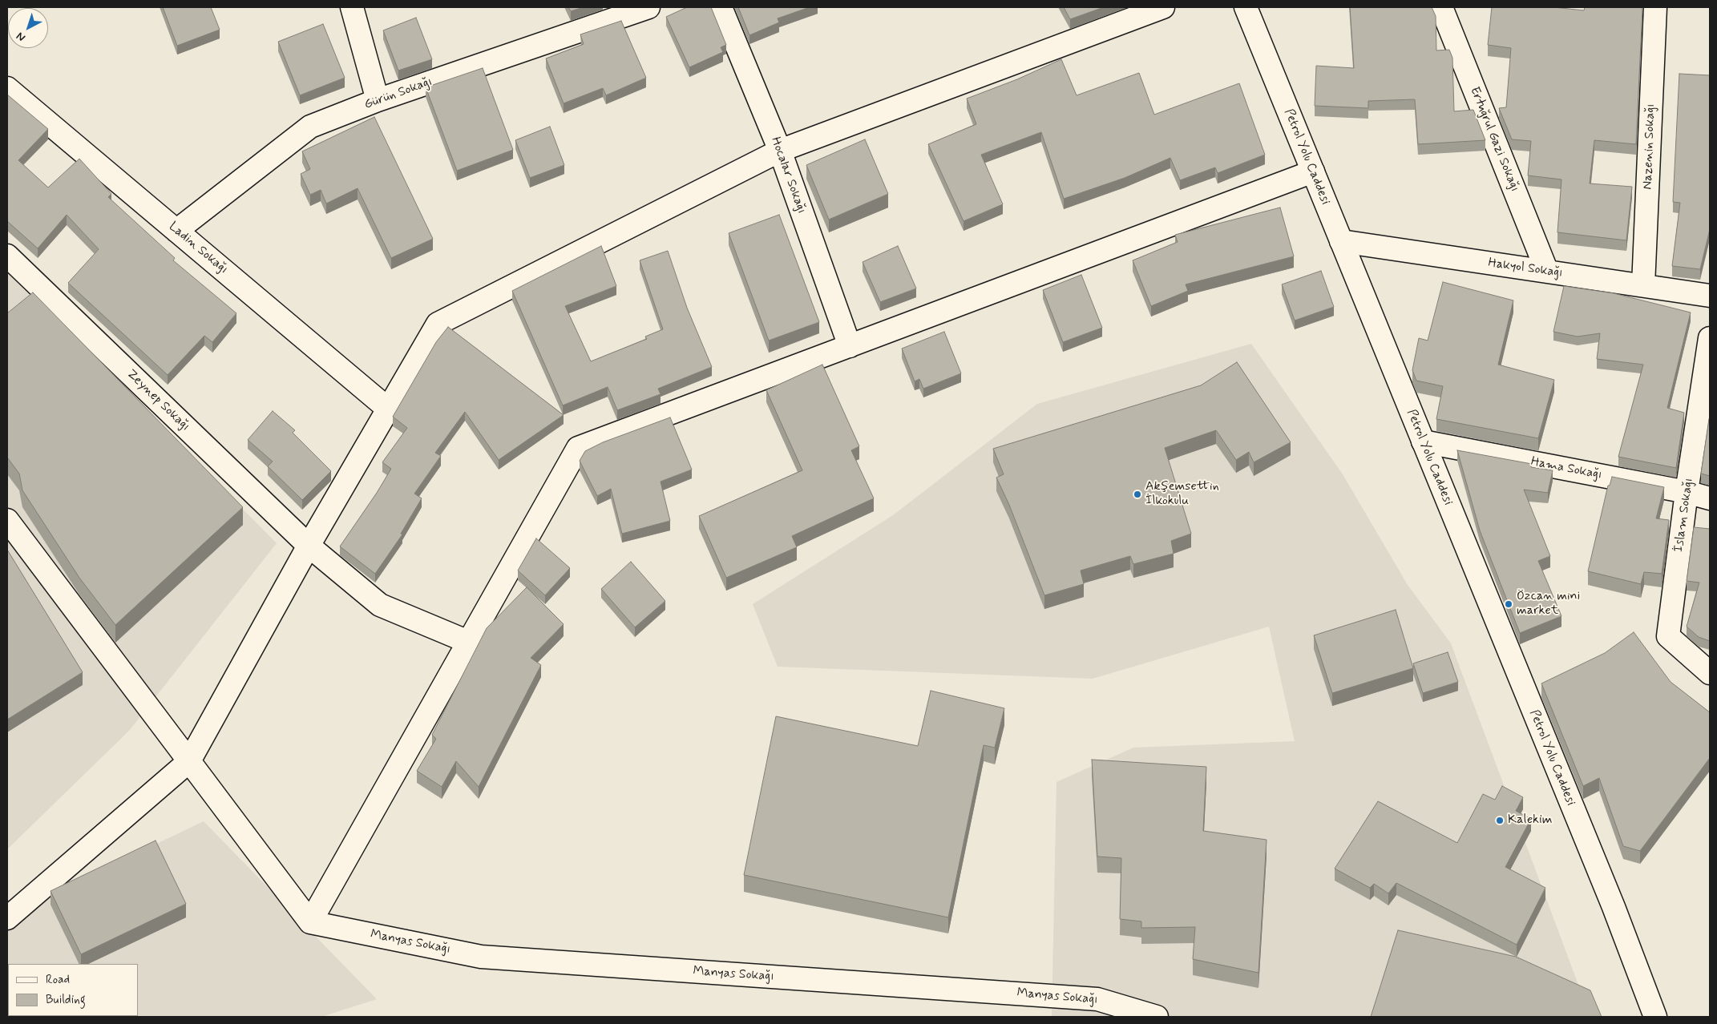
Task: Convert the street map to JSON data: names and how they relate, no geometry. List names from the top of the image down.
{
  "streets": {
    "street": [
      "Gürün Sokağı",
      "Ertuğrul Gazi Sokağı",
      "Nazenin Sokağı",
      "Petrol Yolu Caddesi",
      "Hocalar Sokağı",
      "Ladin Sokağı",
      "Hakyol Sokağı",
      "Zeynep Sokağı",
      "Hama Sokağı",
      "İslam Sokağı",
      "Manyas Sokağı"
    ]
  },
  "crossings": [
    ["Gürün Sokağı", "Ladin Sokağı"],
    ["Ertuğrul Gazi Sokağı", "Hakyol Sokağı"],
    ["Nazenin Sokağı", "Hakyol Sokağı"],
    ["Petrol Yolu Caddesi", "Hakyol Sokağı"],
    ["Petrol Yolu Caddesi", "Hama Sokağı"],
    ["Hama Sokağı", "İslam Sokağı"]
  ],
  "places": ["Akşemsettin İlkokulu", "Özcan mini market", "Kalekim"],
  "legend": ["Road", "Building"],
  "north": "bottom left"
}
